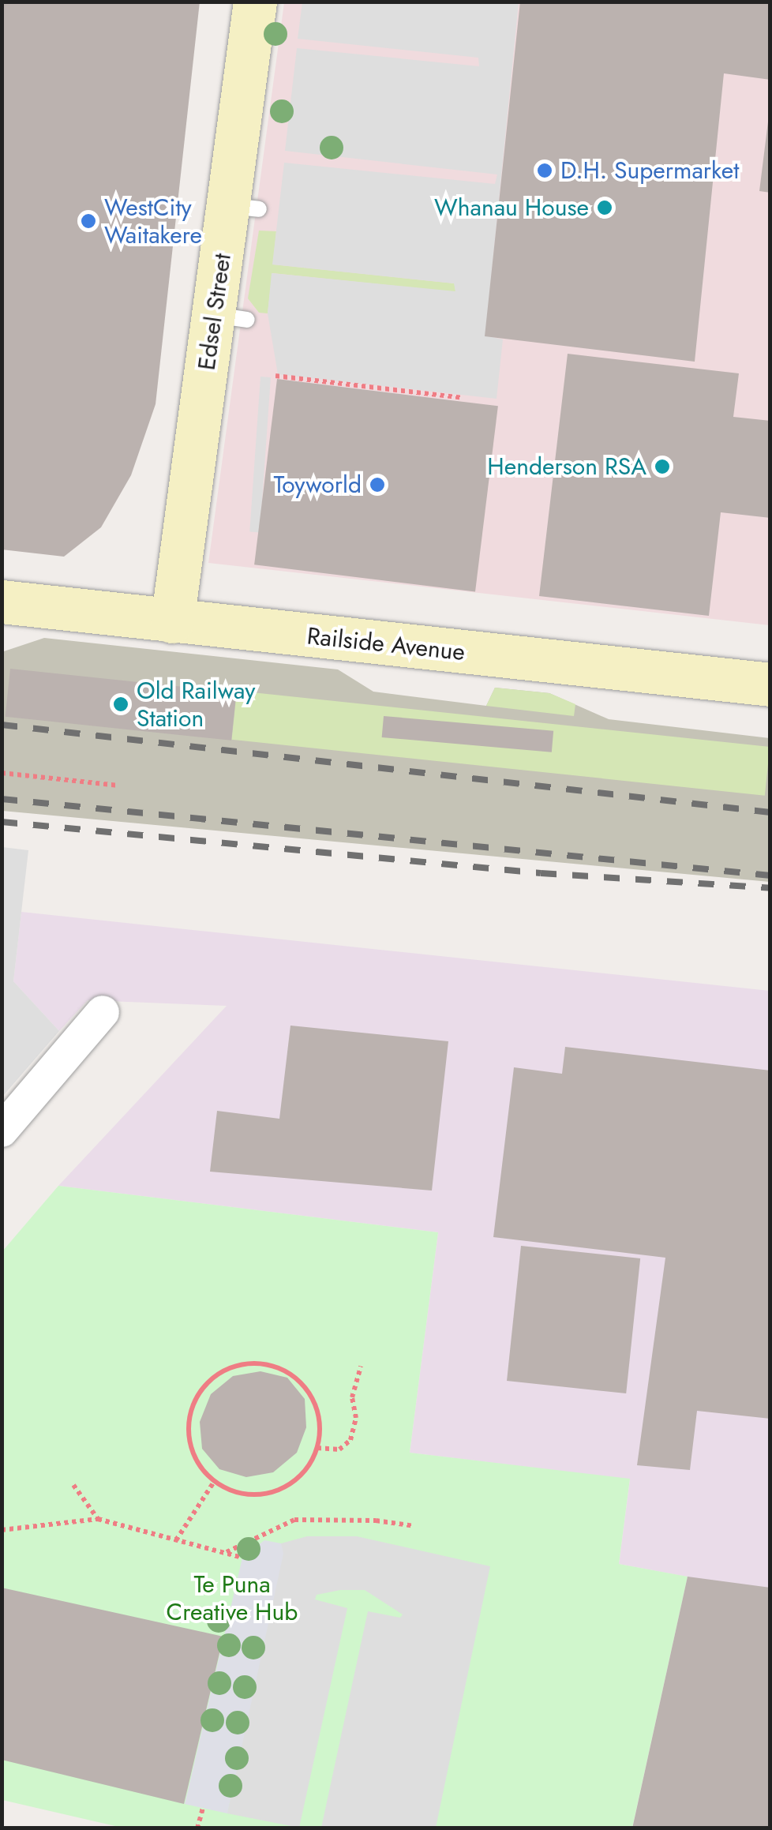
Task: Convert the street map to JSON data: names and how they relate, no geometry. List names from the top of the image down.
{
  "streets": {
    "main road": ["Edsel Street", "Railside Avenue"]
  },
  "crossings": [
    ["Edsel Street", "Railside Avenue"]
  ],
  "parks": ["Te Puna Creative Hub"],
  "places": [
    "D.H. Supermarket",
    "Whanau House",
    "WestCity Waitakere",
    "Henderson RSA",
    "Toyworld",
    "Old Railway Station"
  ]
}
